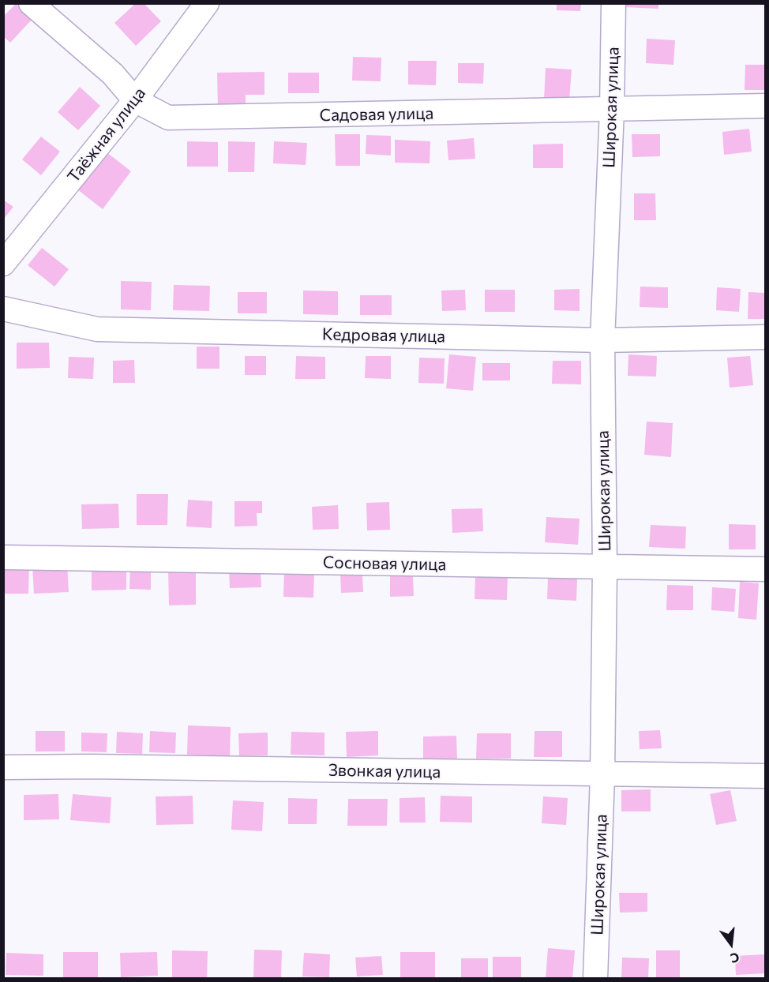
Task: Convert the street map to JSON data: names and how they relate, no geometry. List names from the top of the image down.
{
  "streets": {
    "street": [
      "Широкая улица",
      "Садовая улица",
      "Таёжная улица",
      "Кедровая улица",
      "Сосновая улица",
      "Звонкая улица"
    ]
  },
  "crossings": [
    ["Широкая улица", "Садовая улица"],
    ["Широкая улица", "Кедровая улица"],
    ["Широкая улица", "Сосновая улица"],
    ["Широкая улица", "Звонкая улица"],
    ["Садовая улица", "Таёжная улица"]
  ],
  "north": "bottom"
}
